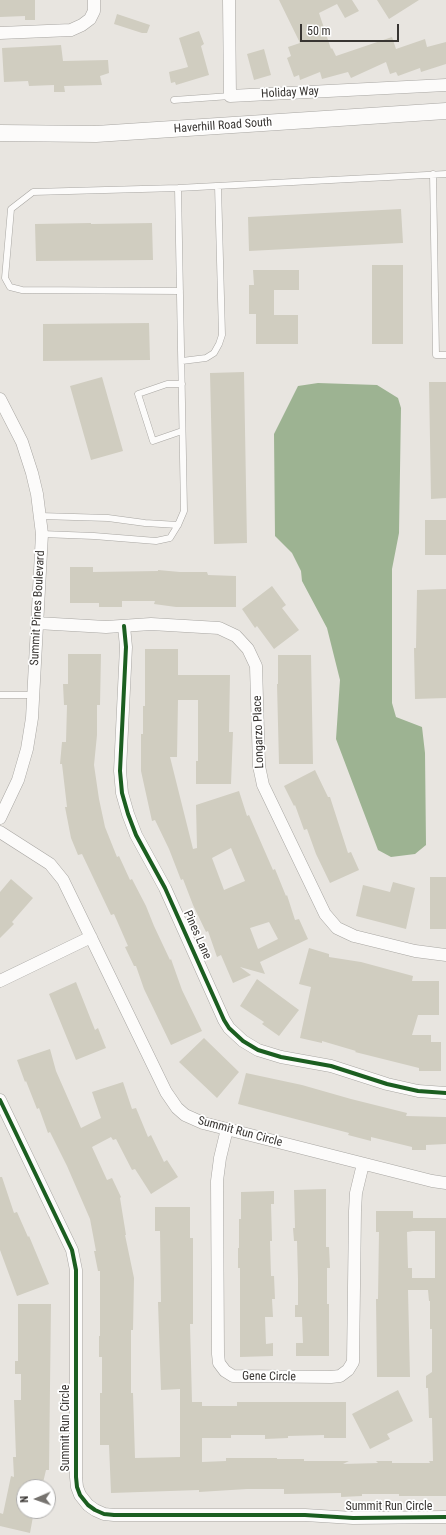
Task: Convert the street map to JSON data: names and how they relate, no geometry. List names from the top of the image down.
{
  "streets": {
    "street": [
      "Holiday Way",
      "Haverhill Road South",
      "Summit Pines Boulevard",
      "Longarzo Place",
      "Pines Lane",
      "Summit Run Circle",
      "Gene Circle"
    ]
  },
  "crossings": [
    ["Summit Pines Boulevard", "Longarzo Place"],
    ["Longarzo Place", "Pines Lane"],
    ["Summit Run Circle", "Gene Circle"]
  ],
  "scale_bar": "50 m",
  "north": "left"
}
